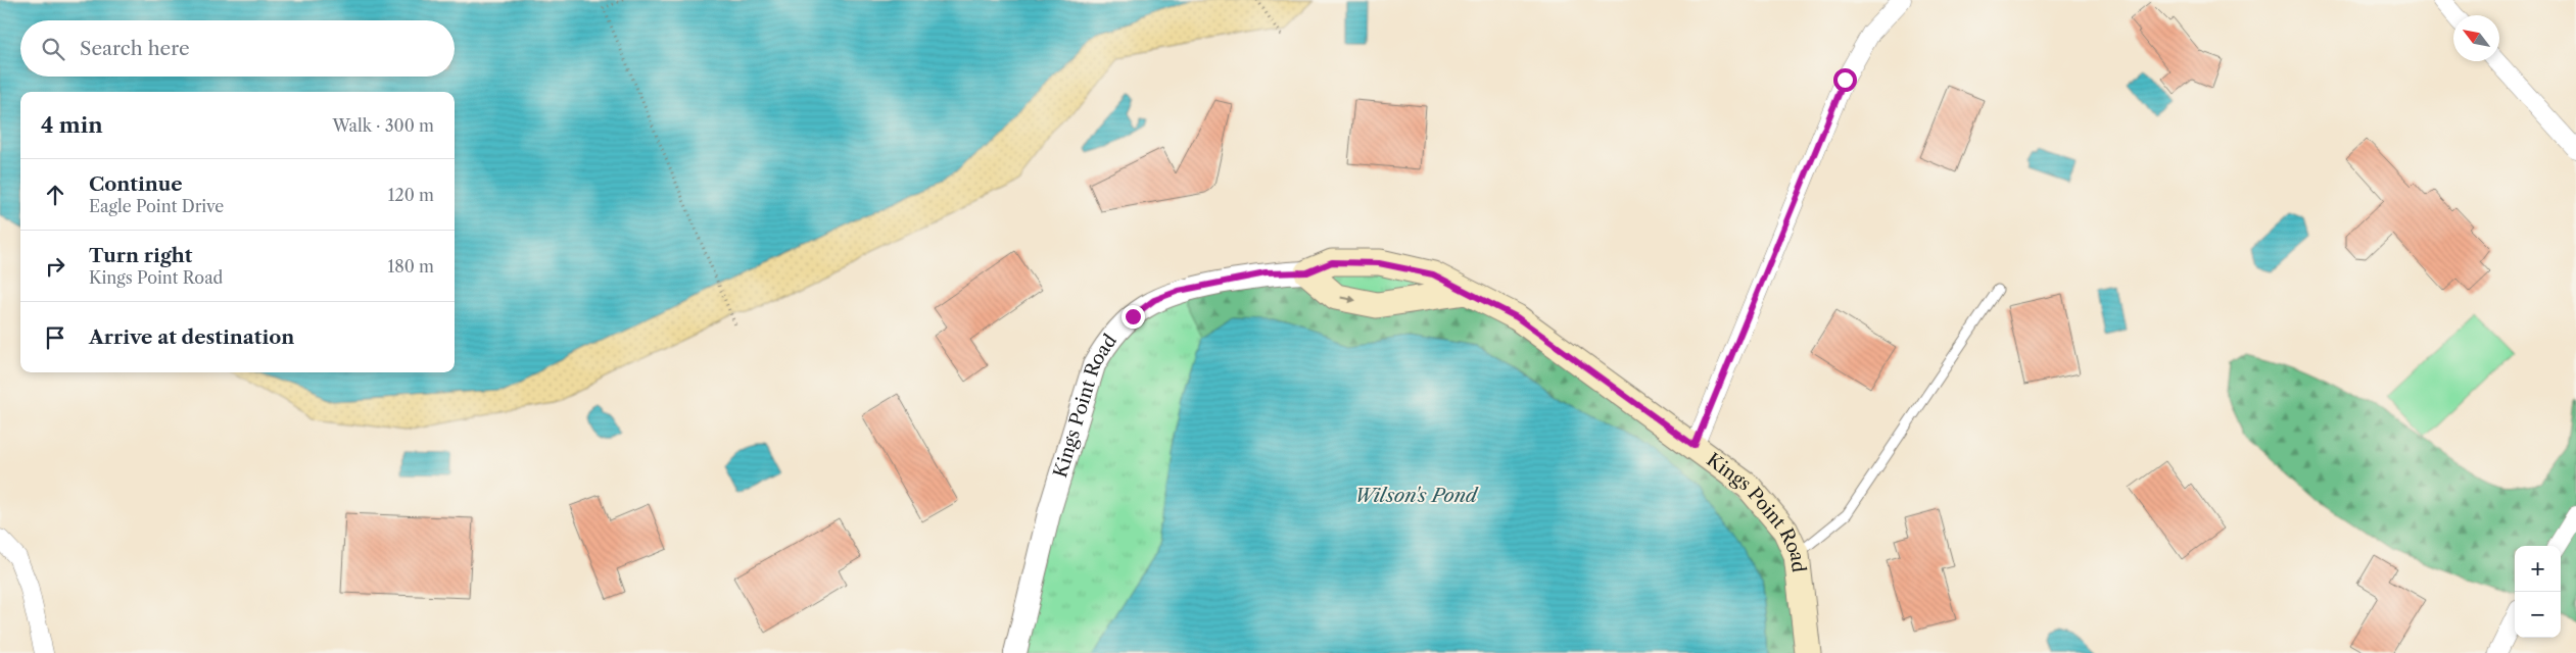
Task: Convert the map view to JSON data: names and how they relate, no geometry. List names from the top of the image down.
{
  "streets": {
    "main road": ["Kings Point Road"]
  },
  "water": ["Wilson's Pond"],
  "north": "top left",
  "page": {
    "search": "Search here",
    "heading": ["4 min", "Walk · 300 m"],
    "list": [
      ["Continue", "Eagle Point Drive", "120 m"],
      ["Turn right", "Kings Point Road", "180 m"],
      "Arrive at destination"
    ],
    "map_buttons": ["+", "−"]
  }
}
